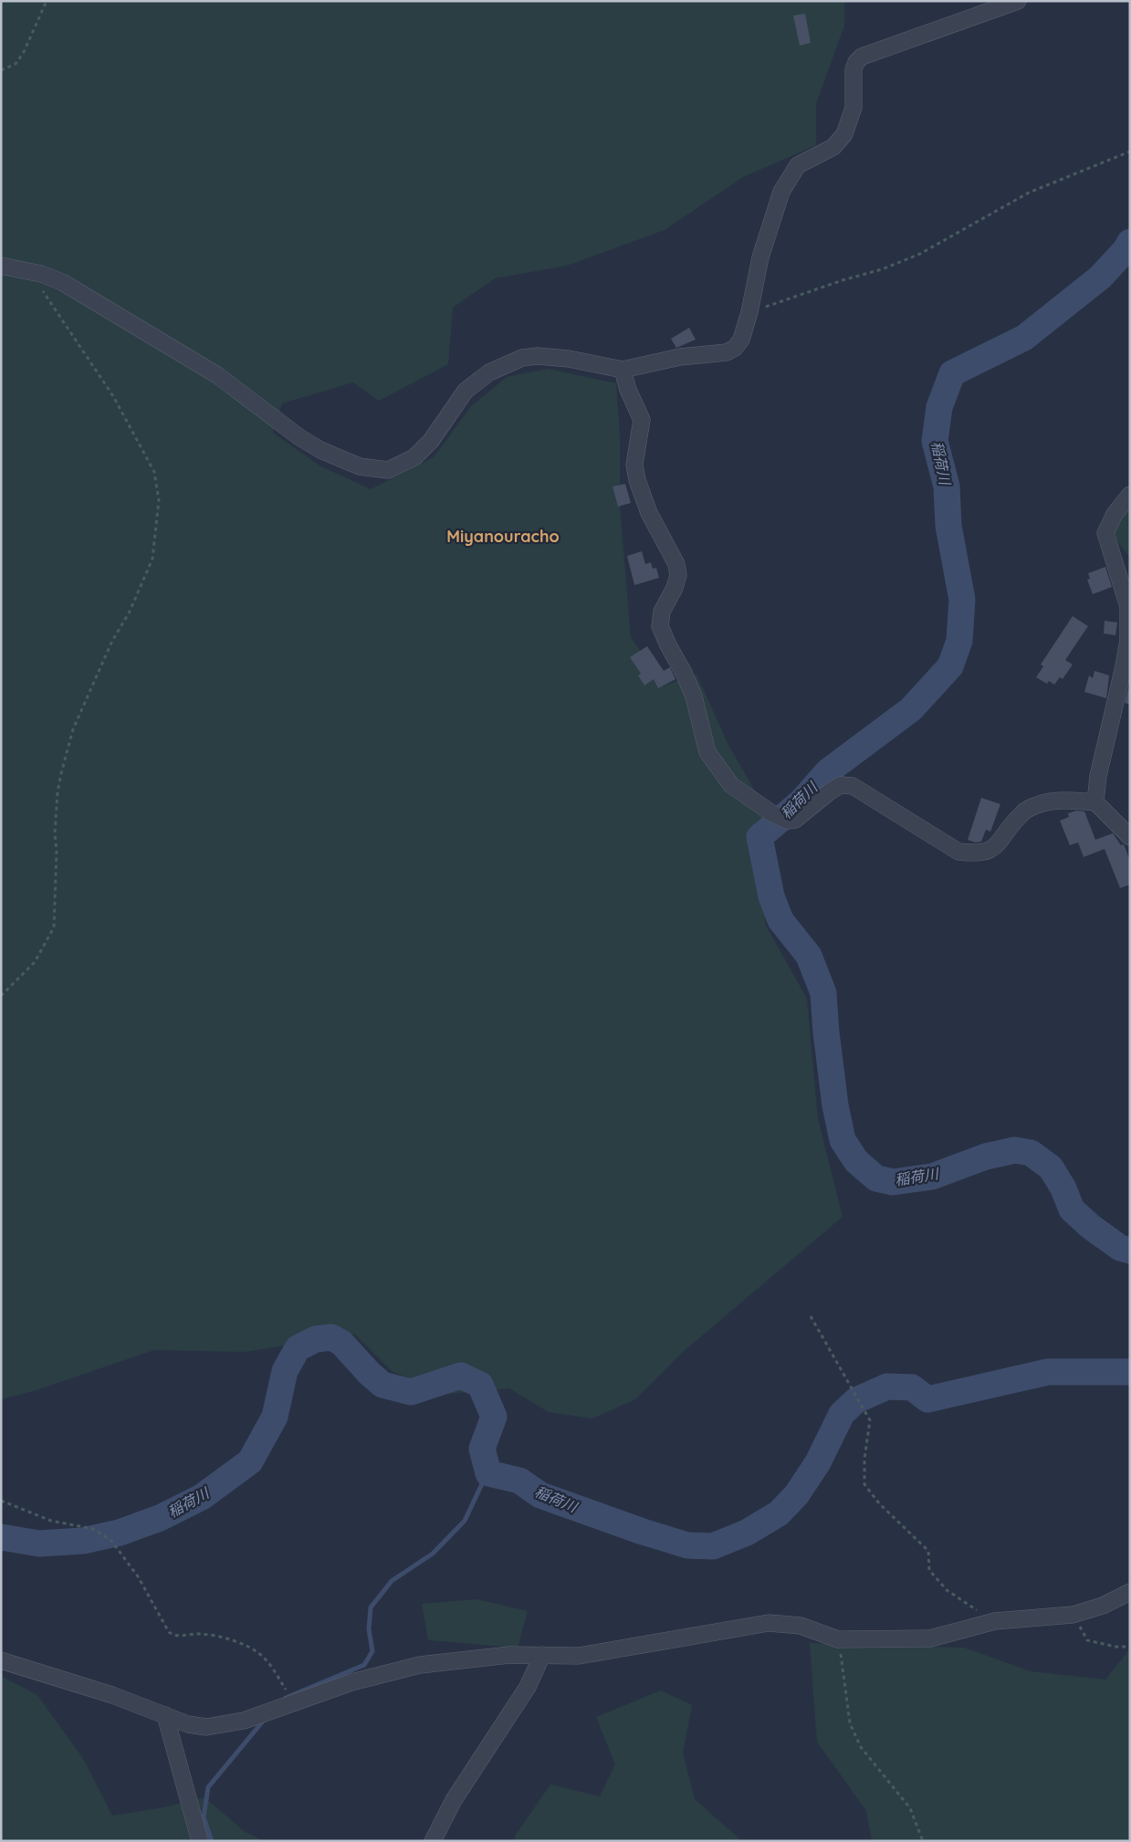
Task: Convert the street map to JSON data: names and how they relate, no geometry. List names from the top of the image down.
{
  "districts": ["Miyanouracho"],
  "water": ["稲荷川"]
}
